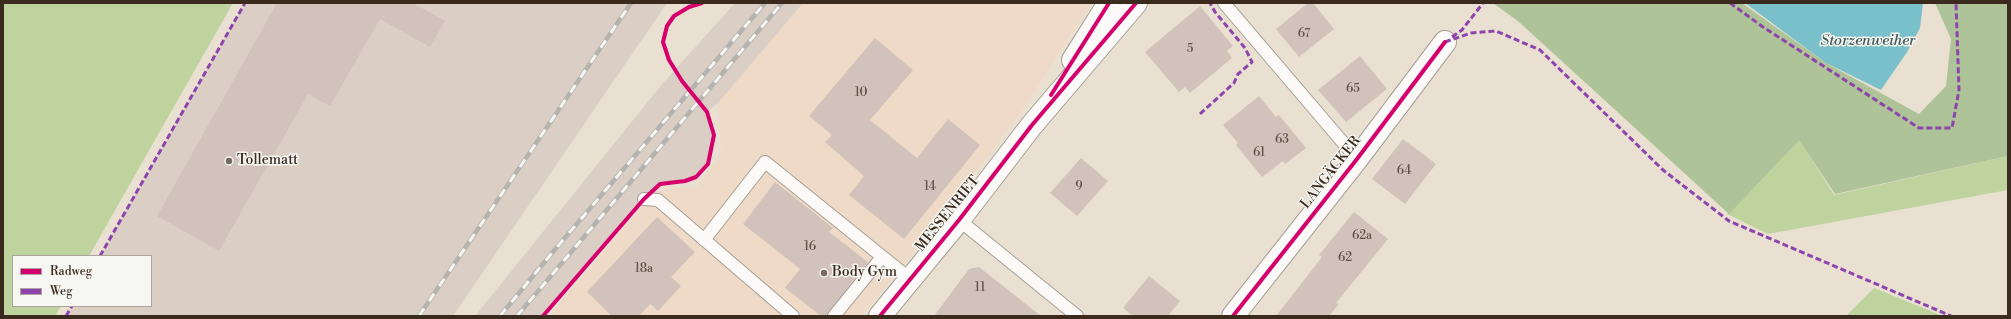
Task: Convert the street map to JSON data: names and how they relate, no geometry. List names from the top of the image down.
{
  "streets": {
    "main road": ["LANGÄCKER", "MESSENRIET"]
  },
  "water": ["Storzenweiher"],
  "places": ["Tollematt", "Body Gym"],
  "house_numbers": [
    "67",
    "5",
    "65",
    "10",
    "63",
    "61",
    "64",
    "14",
    "9",
    "62a",
    "16",
    "62",
    "18a",
    "11"
  ],
  "legend": ["Radweg", "Weg"]
}
